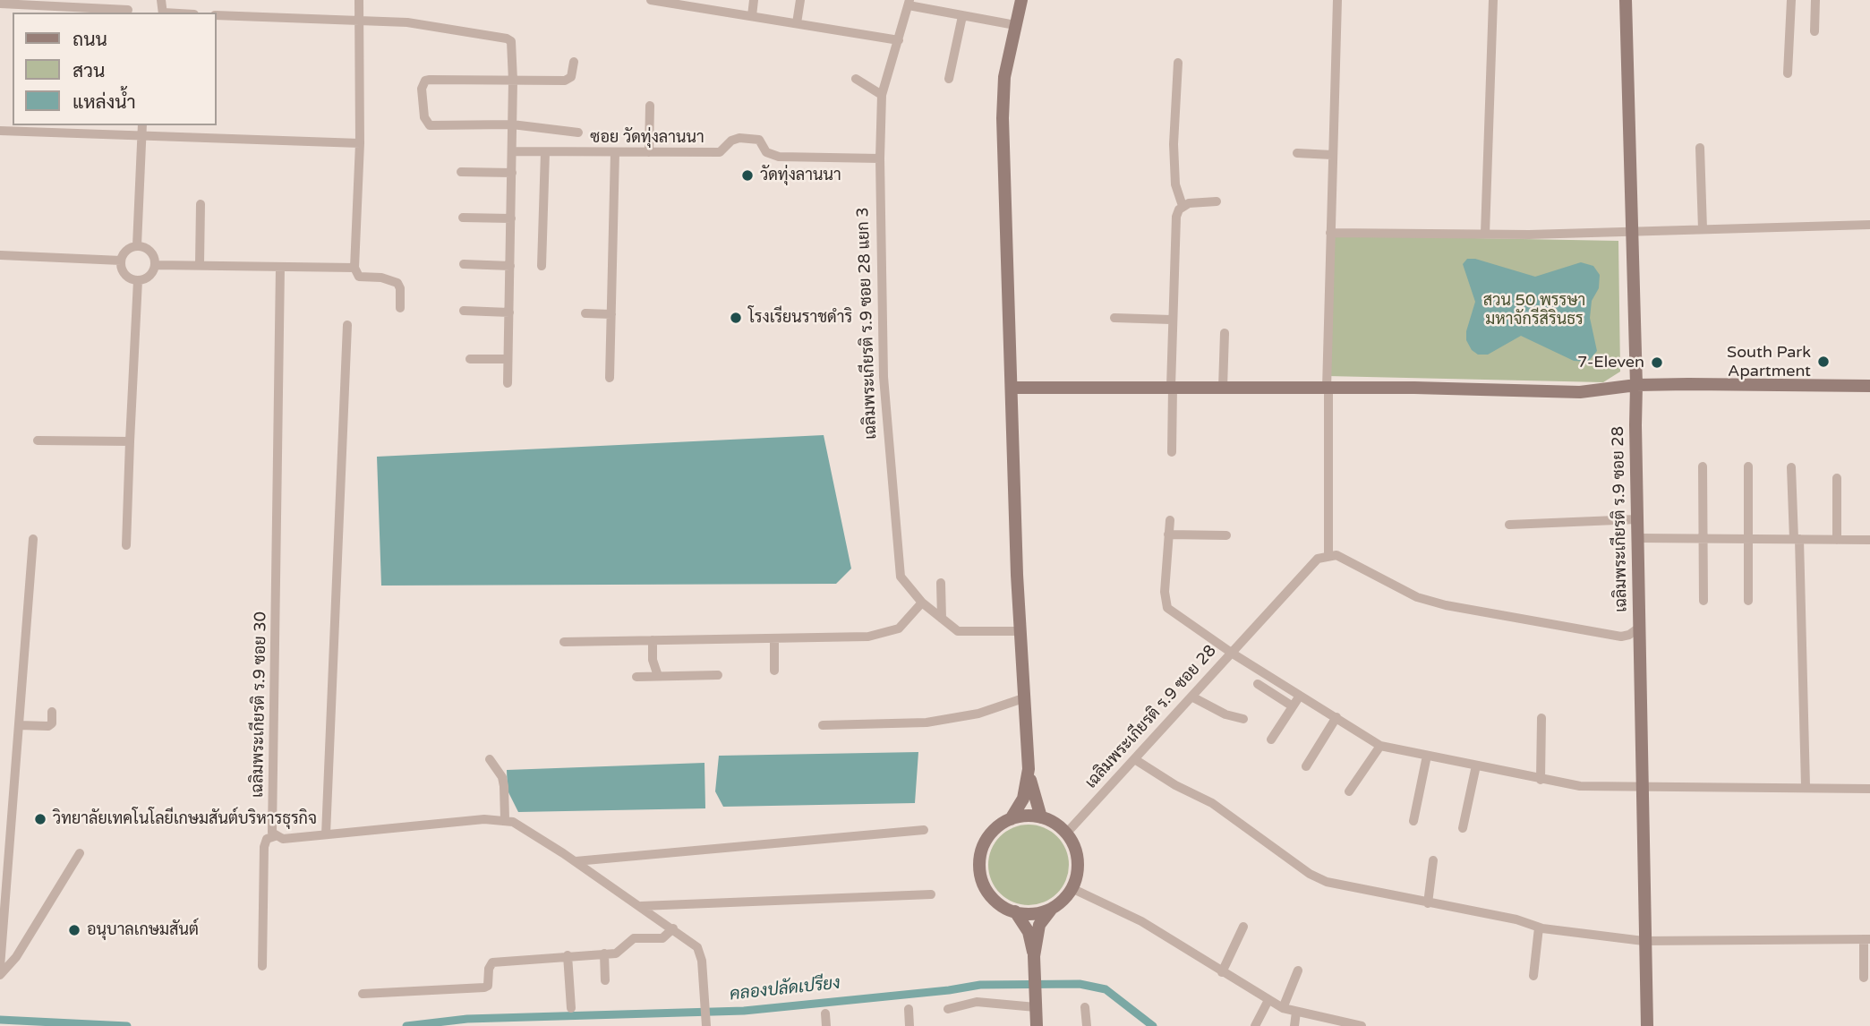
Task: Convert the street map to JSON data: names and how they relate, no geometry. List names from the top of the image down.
{
  "streets": {
    "main road": ["เฉลิมพระเกียรติ ร.9 ซอย 28"],
    "street": ["ซอย วัดทุ่งลานนา", "เฉลิมพระเกียรติ ร.9 ซอย 28 แยก 3", "เฉลิมพระเกียรติ ร.9 ซอย 30"]
  },
  "crossings": [
    ["ซอย วัดทุ่งลานนา", "เฉลิมพระเกียรติ ร.9 ซอย 28 แยก 3"]
  ],
  "water": ["คลองปลัดเปรียง"],
  "parks": ["สวน 50 พรรษา มหาจักรีสิรินธร"],
  "places": [
    "วัดทุ่งลานนา",
    "โรงเรียนราชดำริ",
    "South Park Apartment",
    "7-Eleven",
    "วิทยาลัยเทคโนโลยีเกษมสันต์บริหารธุรกิจ",
    "อนุบาลเกษมสันต์"
  ],
  "legend": ["ถนน", "สวน", "แหล่งน้ำ"]
}
